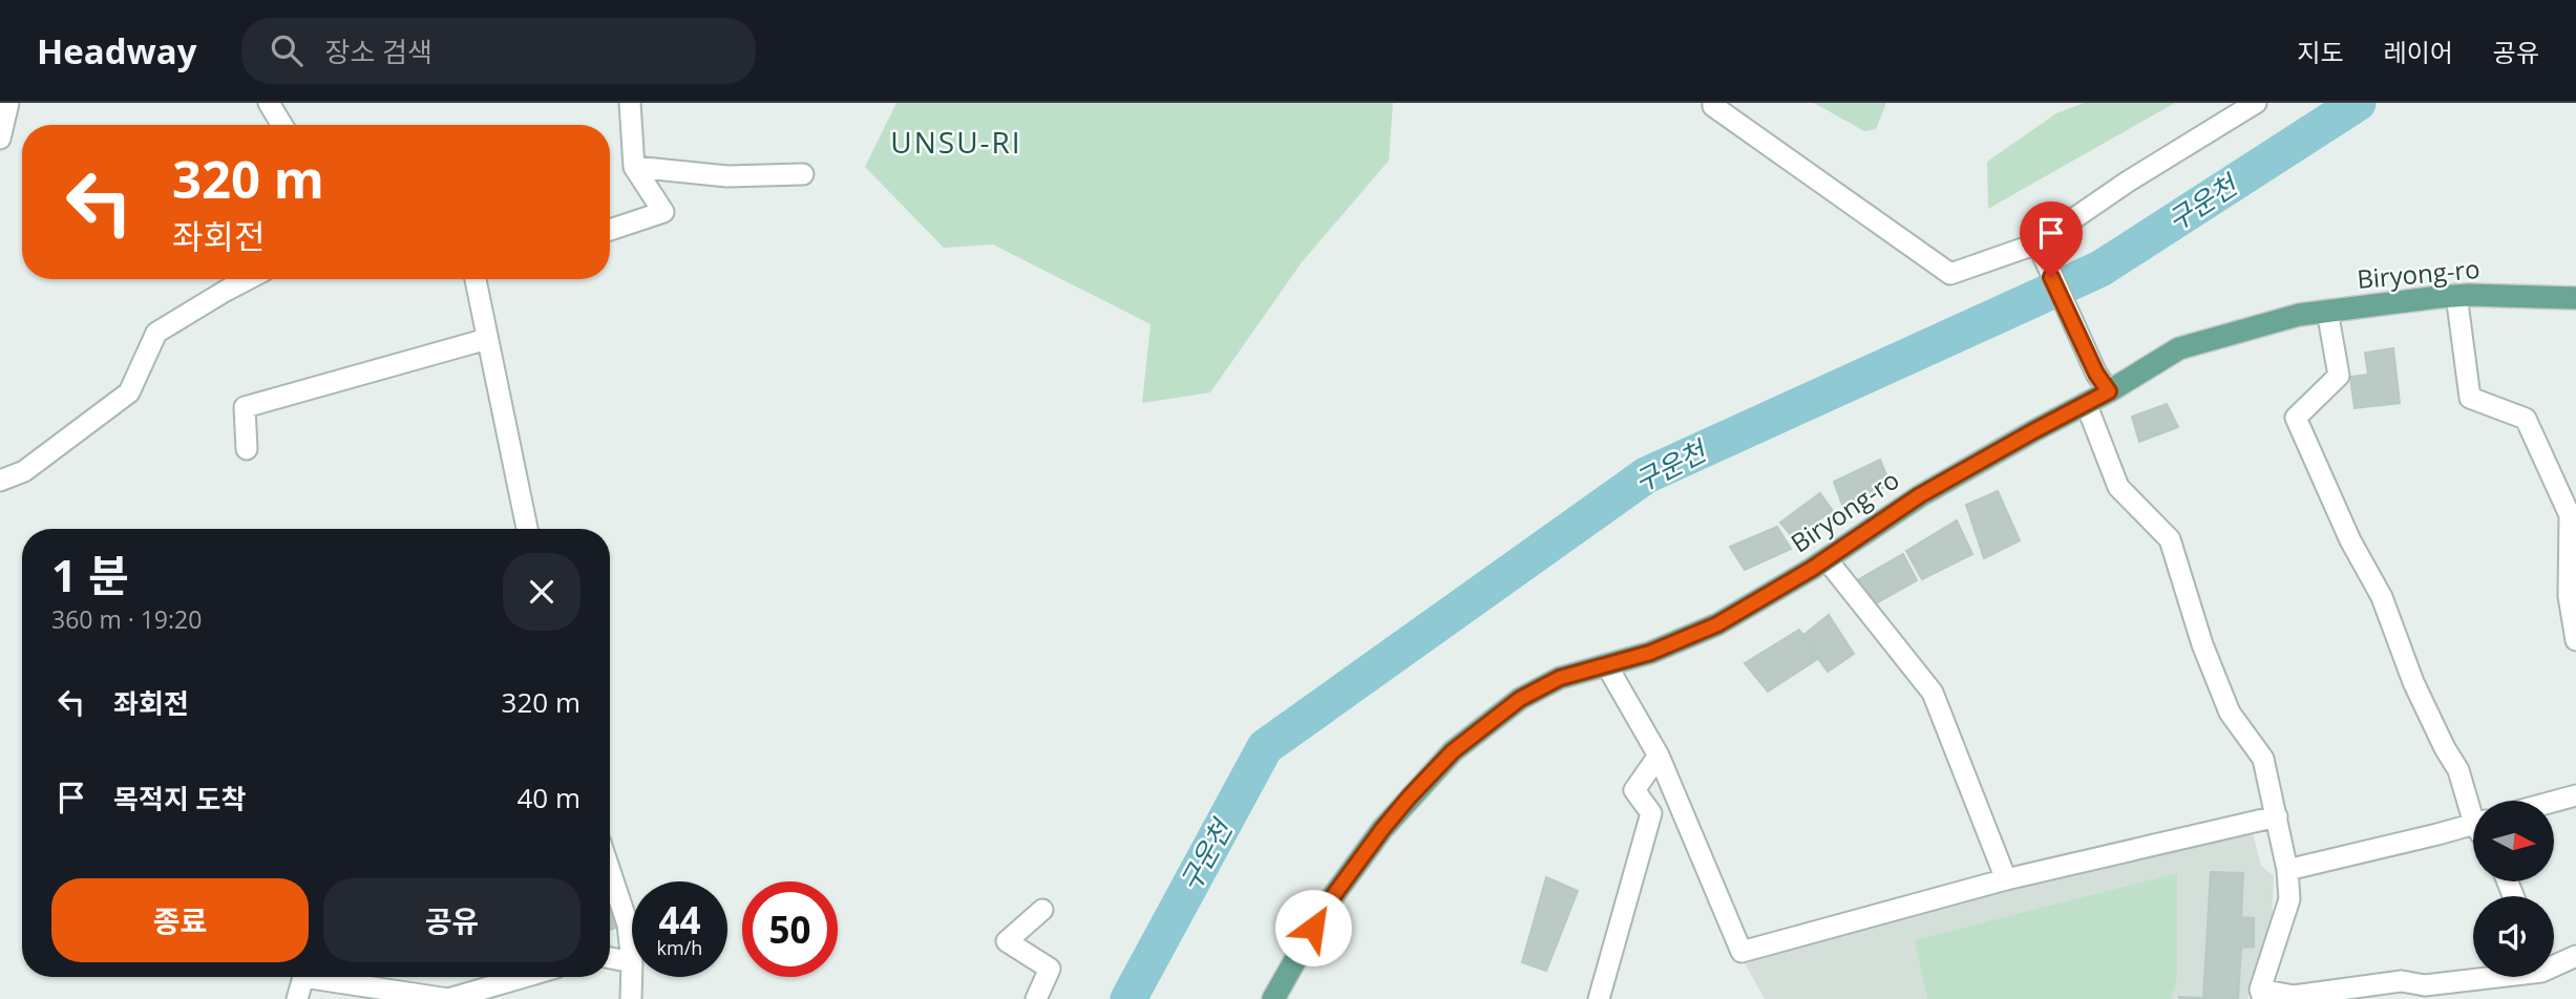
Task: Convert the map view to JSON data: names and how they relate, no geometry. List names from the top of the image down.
{
  "streets": {
    "main road": ["Biryong-ro"]
  },
  "districts": ["UNSU-RI"],
  "water": ["구운천"],
  "north": "right",
  "page": {
    "header": "Headway",
    "search": "장소 검색",
    "nav": ["지도", "레이어", "공유"],
    "turn": ["320 m", "좌회전"],
    "heading": ["1 분", "360 m · 19:20"],
    "list": [
      {
        "name": "좌회전",
        "value": "320 m"
      },
      {
        "name": "목적지 도착",
        "value": "40 m"
      }
    ],
    "buttons": ["종료", "공유"],
    "speed": "44 km/h",
    "limit": "50"
  }
}
